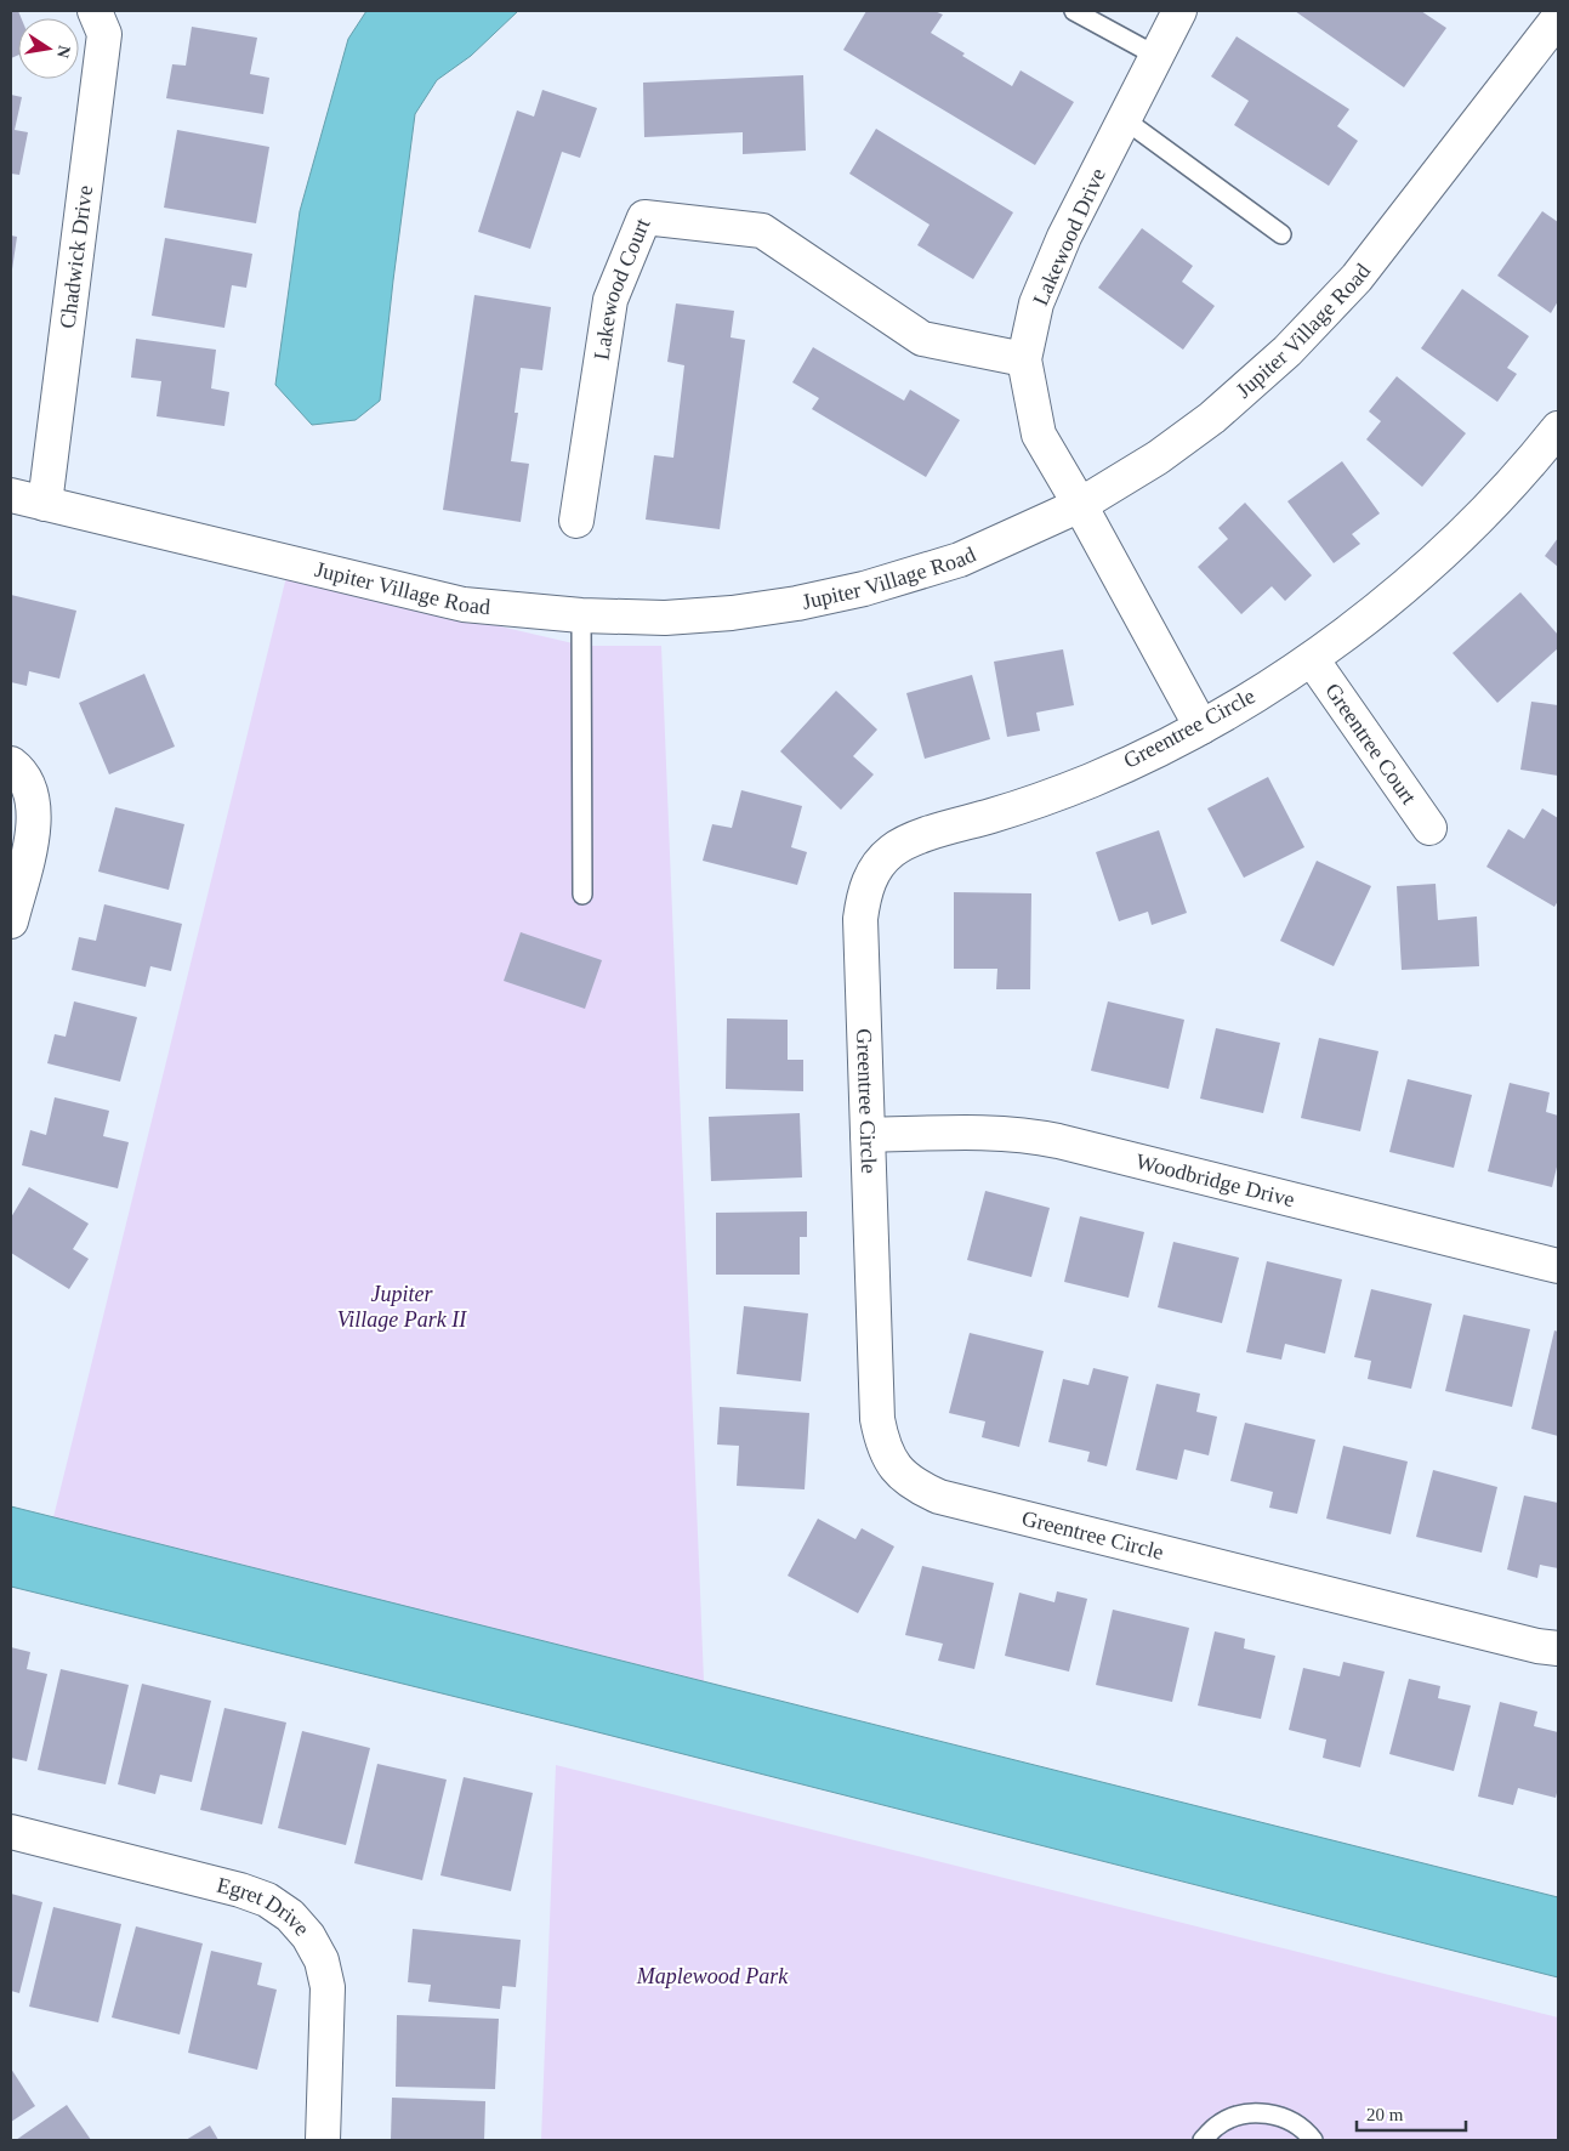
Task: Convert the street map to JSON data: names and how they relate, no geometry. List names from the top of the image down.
{
  "streets": {
    "street": [
      "Lakewood Drive",
      "Chadwick Drive",
      "Lakewood Court",
      "Jupiter Village Road",
      "Greentree Circle",
      "Greentree Court",
      "Woodbridge Drive",
      "Egret Drive"
    ]
  },
  "crossings": [
    ["Lakewood Drive", "Lakewood Court"],
    ["Lakewood Drive", "Jupiter Village Road"],
    ["Lakewood Drive", "Greentree Circle"],
    ["Chadwick Drive", "Jupiter Village Road"],
    ["Greentree Circle", "Greentree Court"],
    ["Greentree Circle", "Woodbridge Drive"]
  ],
  "parks": ["Jupiter Village Park II", "Maplewood Park"],
  "scale_bar": "20 m",
  "north": "right"
}
